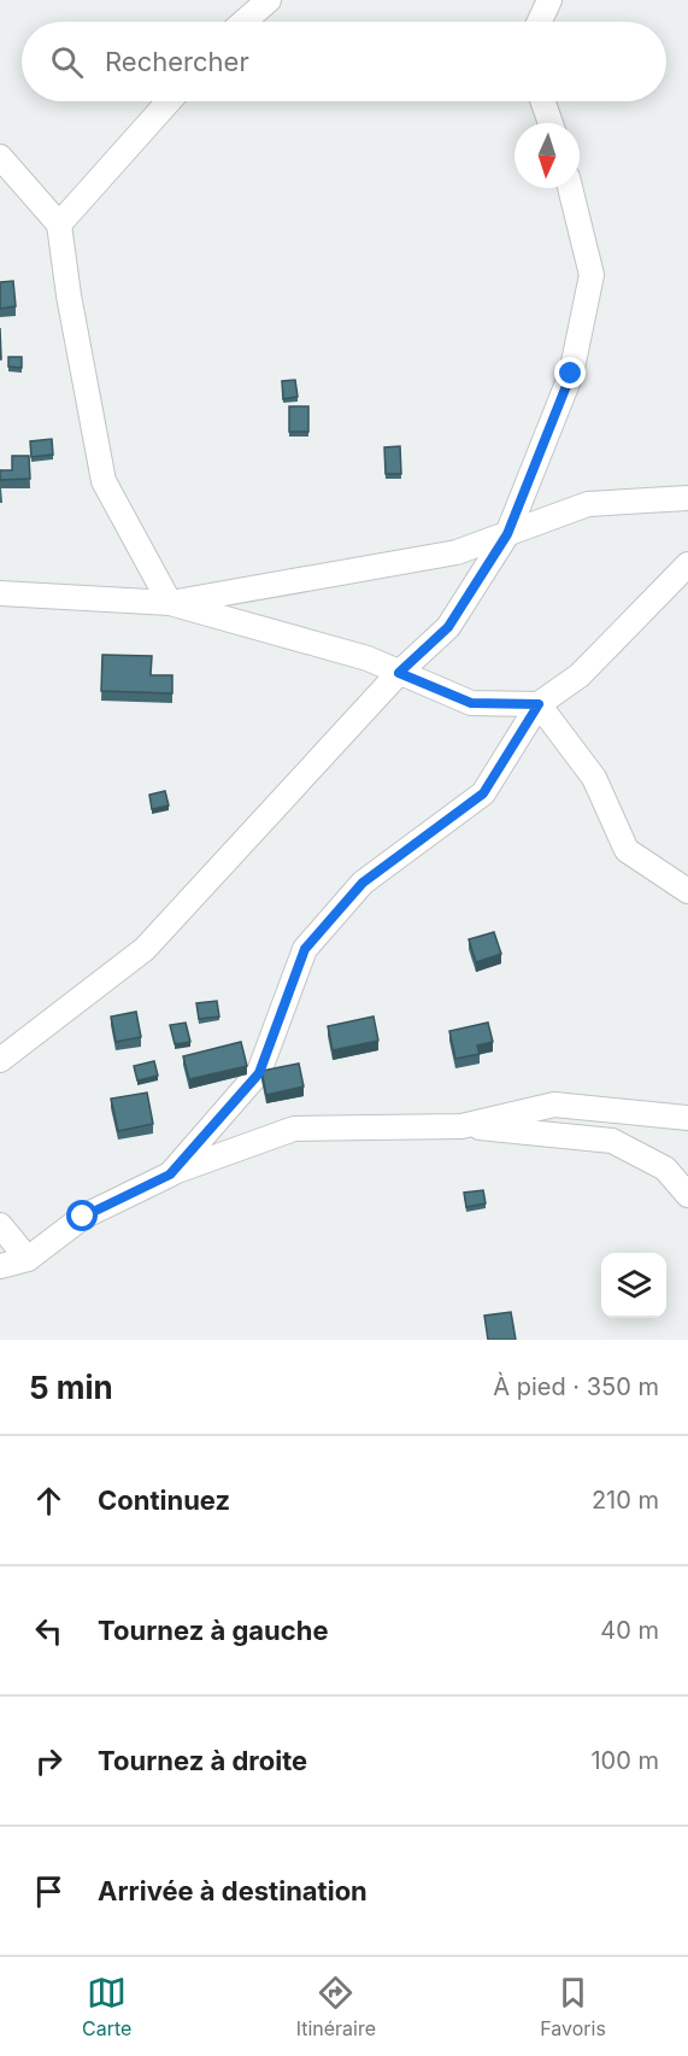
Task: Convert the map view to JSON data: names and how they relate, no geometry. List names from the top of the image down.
{
  "north": "bottom",
  "page": {
    "search": "Rechercher",
    "heading": ["5 min", "À pied · 350 m"],
    "list": [
      ["Continuez", "210 m"],
      ["Tournez à gauche", "40 m"],
      ["Tournez à droite", "100 m"],
      "Arrivée à destination"
    ],
    "nav": ["Carte", "Itinéraire", "Favoris"]
  }
}
